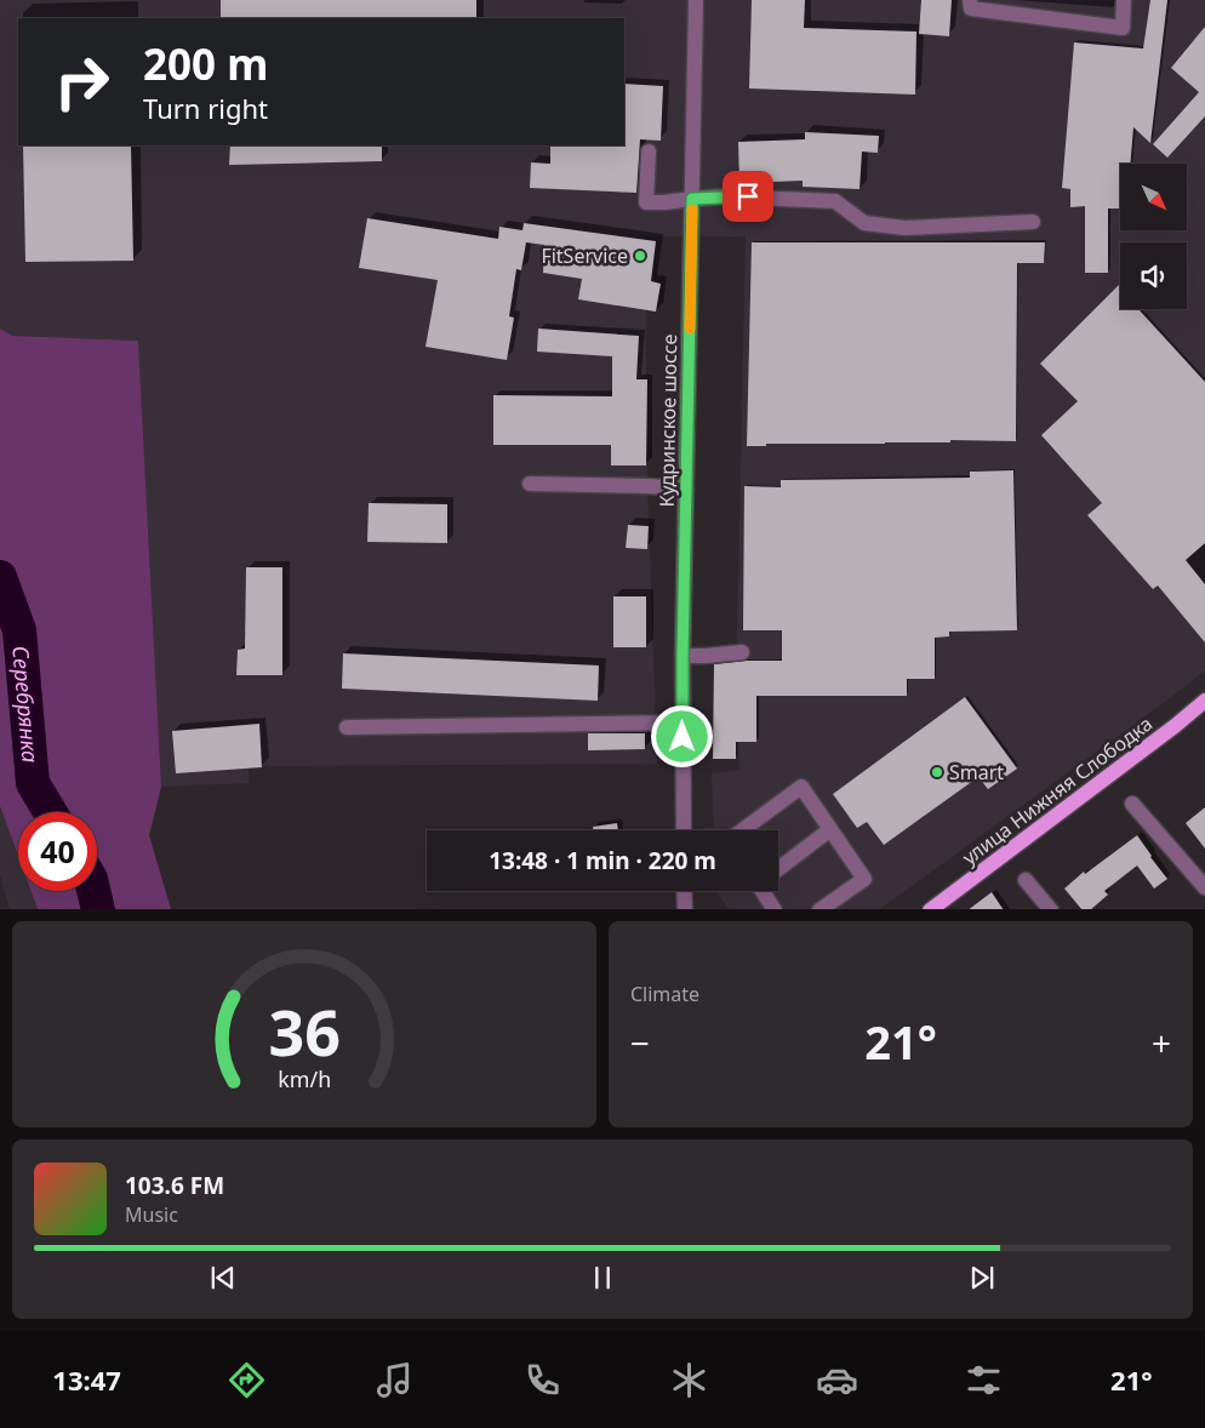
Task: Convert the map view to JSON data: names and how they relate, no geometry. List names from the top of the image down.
{
  "streets": {
    "main road": ["улица Нижняя Слободка"],
    "street": ["Кудринское шоссе"]
  },
  "water": ["Серебрянка"],
  "places": ["FitService", "Smart"],
  "north": "bottom right",
  "page": {
    "turn": ["200 m", "Turn right"],
    "limit": "40",
    "trip": "13:48 · 1 min · 220 m",
    "tile": "Climate",
    "heat": ["−", "21°", "+"],
    "song": ["103.6 FM", "Music"],
    "tabs": ["13:47", "21°"],
    "gauge": ["36", "km/h"]
  }
}
